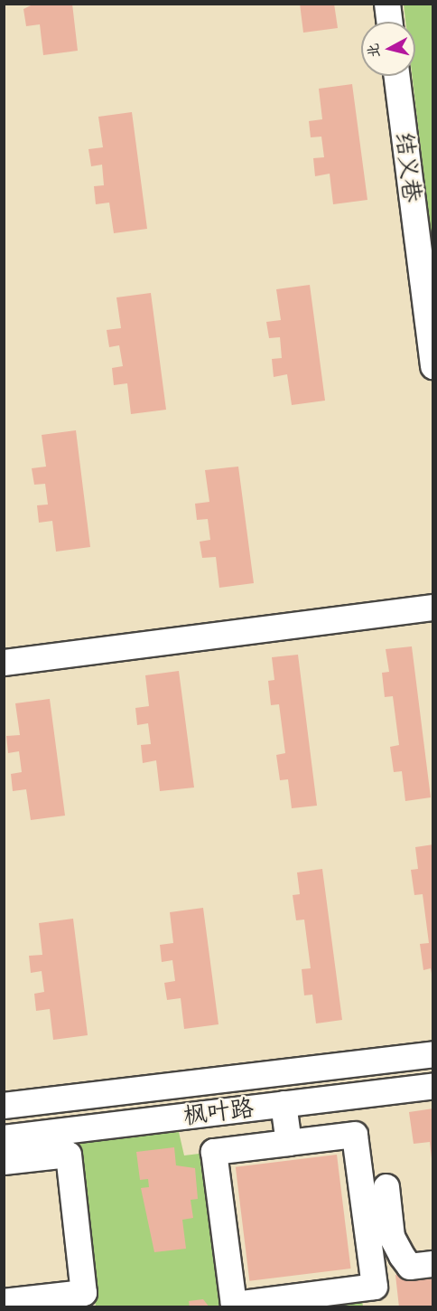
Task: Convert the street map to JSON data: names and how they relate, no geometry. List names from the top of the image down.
{
  "streets": {
    "street": ["结义巷", "枫叶路"]
  },
  "north": "left"
}
